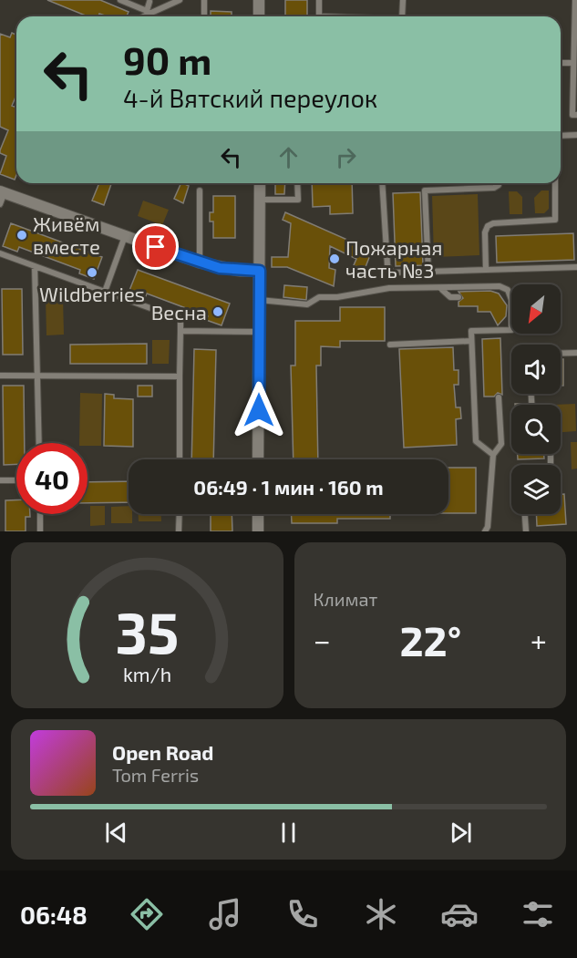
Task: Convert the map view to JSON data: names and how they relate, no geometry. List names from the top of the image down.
{
  "places": [
    "Живём вместе",
    "Пожарная часть №3",
    "Wildberries",
    "Весна"
  ],
  "north": "bottom left",
  "page": {
    "turn": ["90 m", "4-й Вятский переулок"],
    "limit": "40",
    "trip": "06:49 · 1 мин · 160 m",
    "tile": "Климат",
    "heat": ["−", "22°", "+"],
    "song": ["Open Road", "Tom Ferris"],
    "tabs": "06:48",
    "gauge": ["35", "km/h"]
  }
}
